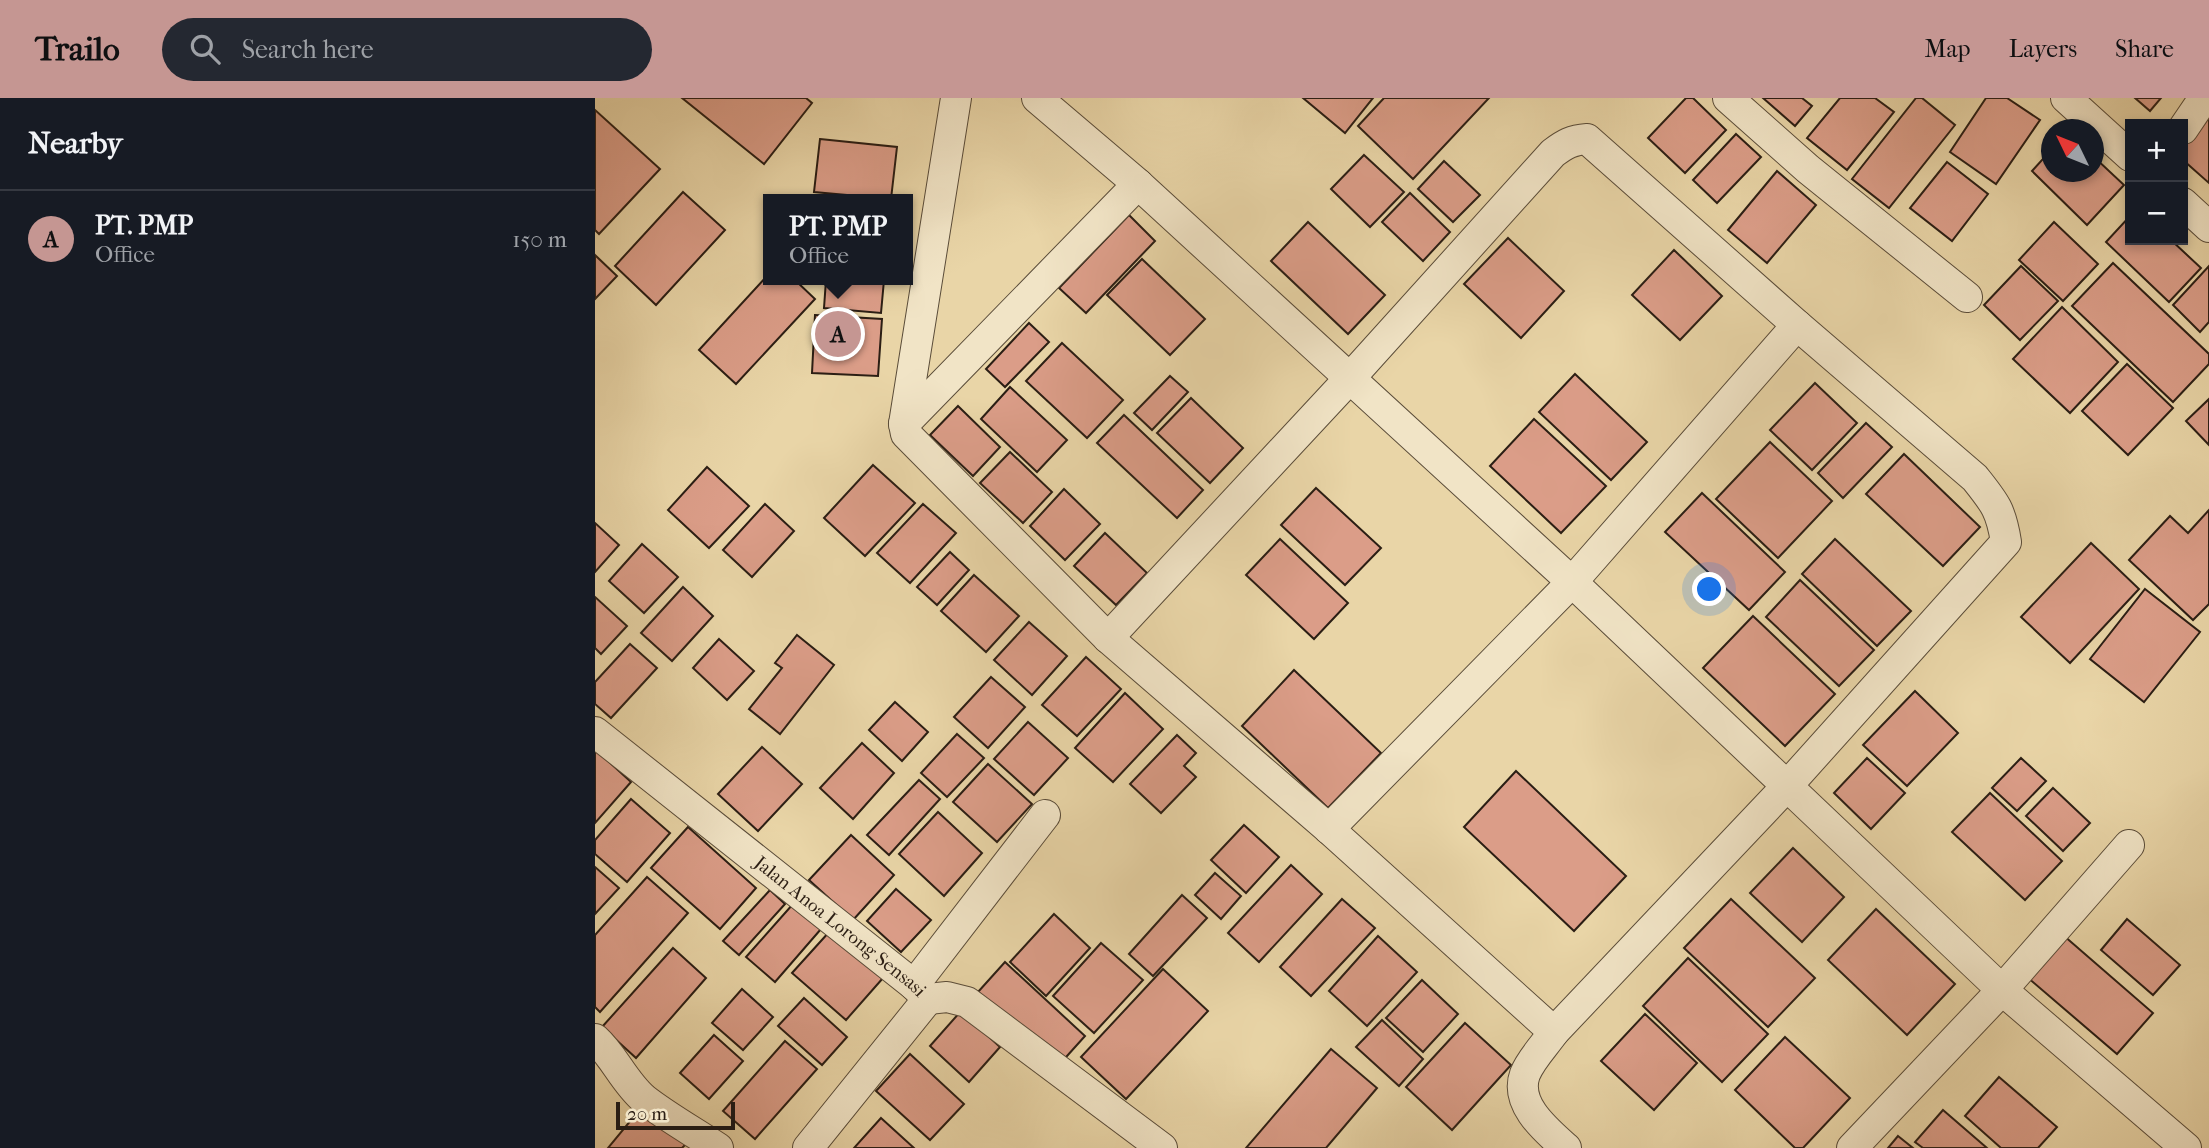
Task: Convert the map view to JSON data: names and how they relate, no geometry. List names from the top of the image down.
{
  "streets": {
    "street": ["Jalan Anoa Lorong Sensasi"]
  },
  "scale_bar": "20 m",
  "north": "top left",
  "page": {
    "header": "Trailo",
    "search": "Search here",
    "nav": ["Map", "Layers", "Share"],
    "heading": "Nearby",
    "map_buttons": ["+", "−"],
    "list": [
      {
        "mark": "A",
        "name": "PT. PMP",
        "note": "Office",
        "value": "150 m"
      }
    ],
    "popup": ["PT. PMP", "Office"],
    "pins": "A",
    "scale": "20 m"
  }
}
